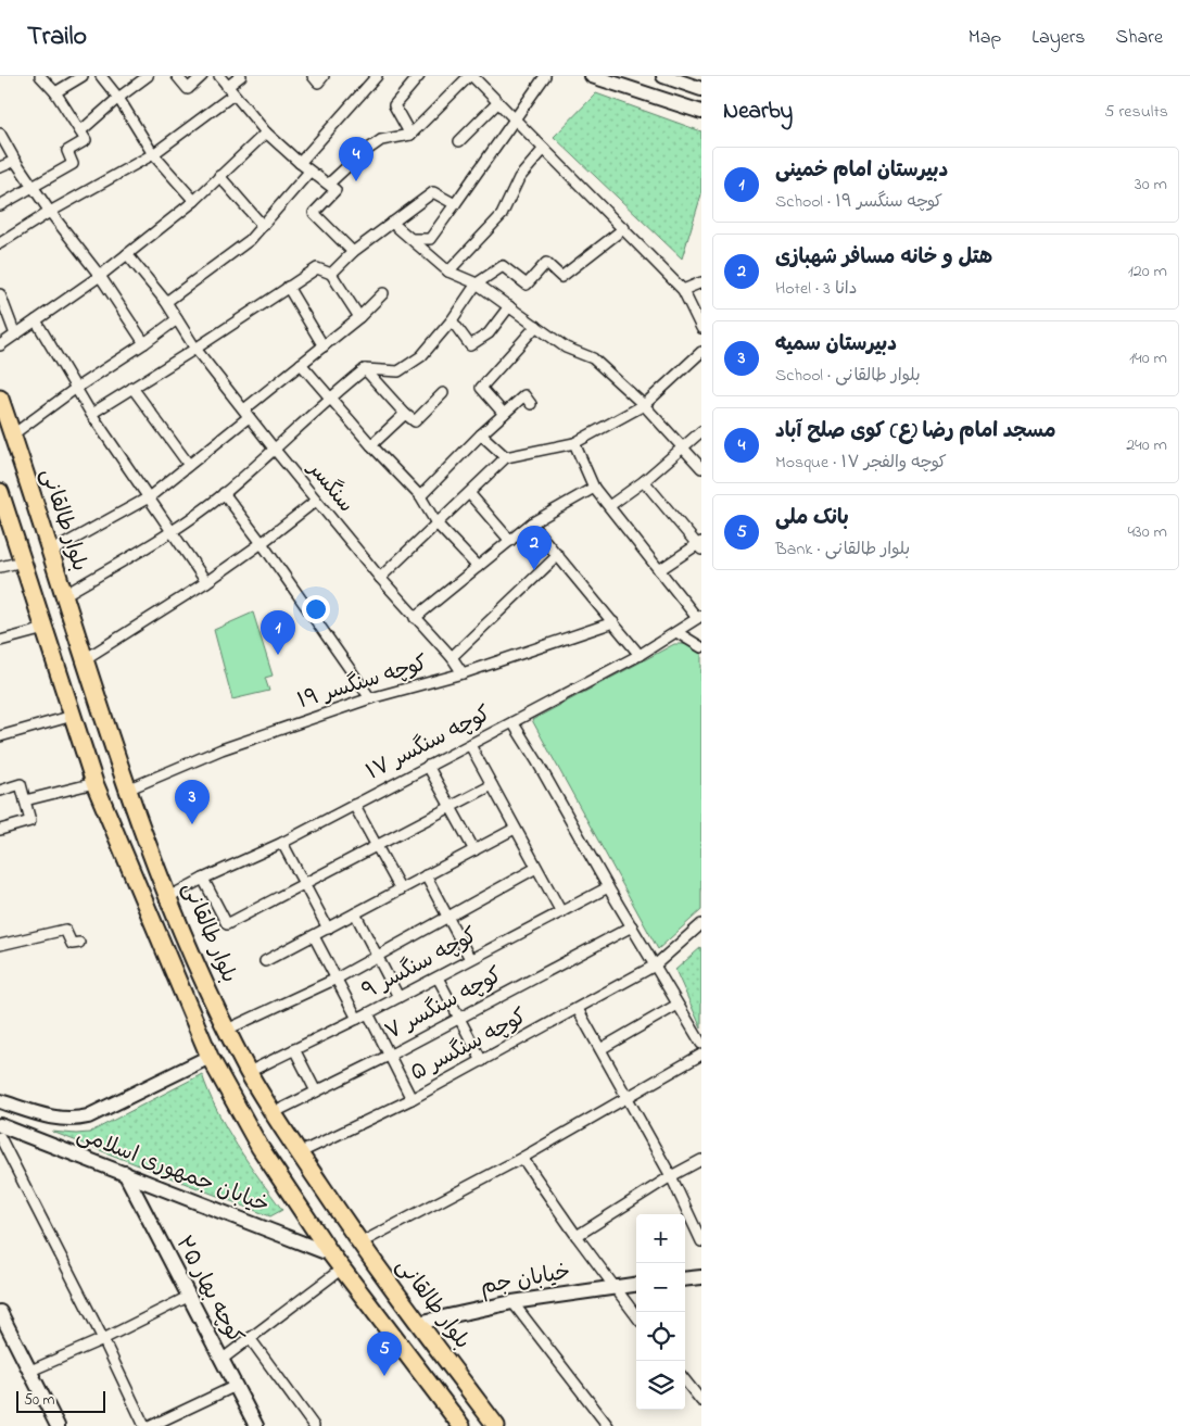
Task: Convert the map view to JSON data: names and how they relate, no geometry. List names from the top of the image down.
{
  "streets": {
    "main road": ["بلوار طالقانی"],
    "street": [
      "سنگسر",
      "کوچه سنگسر ۱۹",
      "کوچه سنگسر ۱۷",
      "کوچه سنگسر ۹",
      "کوچه سنگسر ۷",
      "کوچه سنگسر ۵",
      "خیابان جمهوری اسلامی",
      "خیابان جم",
      "کوچه بهار ۲۵"
    ]
  },
  "crossings": [
    ["سنگسر", "کوچه سنگسر ۱۹"],
    ["بلوار طالقانی", "کوچه سنگسر ۱۹"],
    ["بلوار طالقانی", "کوچه سنگسر ۱۷"],
    ["بلوار طالقانی", "کوچه سنگسر ۹"],
    ["بلوار طالقانی", "کوچه سنگسر ۷"],
    ["بلوار طالقانی", "کوچه سنگسر ۵"],
    ["بلوار طالقانی", "خیابان جم"],
    ["خیابان جمهوری اسلامی", "کوچه بهار ۲۵"]
  ],
  "scale_bar": "50 m",
  "page": {
    "header": "Trailo",
    "nav": ["Map", "Layers", "Share"],
    "heading": ["Nearby", "5 results"],
    "pins": [
      "4",
      "2",
      "1",
      "3",
      "5"
    ],
    "list": [
      {
        "mark": "1",
        "name": "دبیرستان امام خمینی",
        "note": "School · کوچه سنگسر ۱۹",
        "value": "30 m"
      },
      {
        "mark": "2",
        "name": "هتل و خانه مسافر شهبازی",
        "note": "Hotel · دانا 3",
        "value": "120 m"
      },
      {
        "mark": "3",
        "name": "دبیرستان سمیه",
        "note": "School · بلوار طالقانی",
        "value": "140 m"
      },
      {
        "mark": "4",
        "name": "مسجد امام رضا (ع) کوی صلح آباد",
        "note": "Mosque · کوچه والفجر ۱۷",
        "value": "240 m"
      },
      {
        "mark": "5",
        "name": "بانک ملی",
        "note": "Bank · بلوار طالقانی",
        "value": "430 m"
      }
    ],
    "map_buttons": ["+", "−"],
    "scale": "50 m"
  }
}
